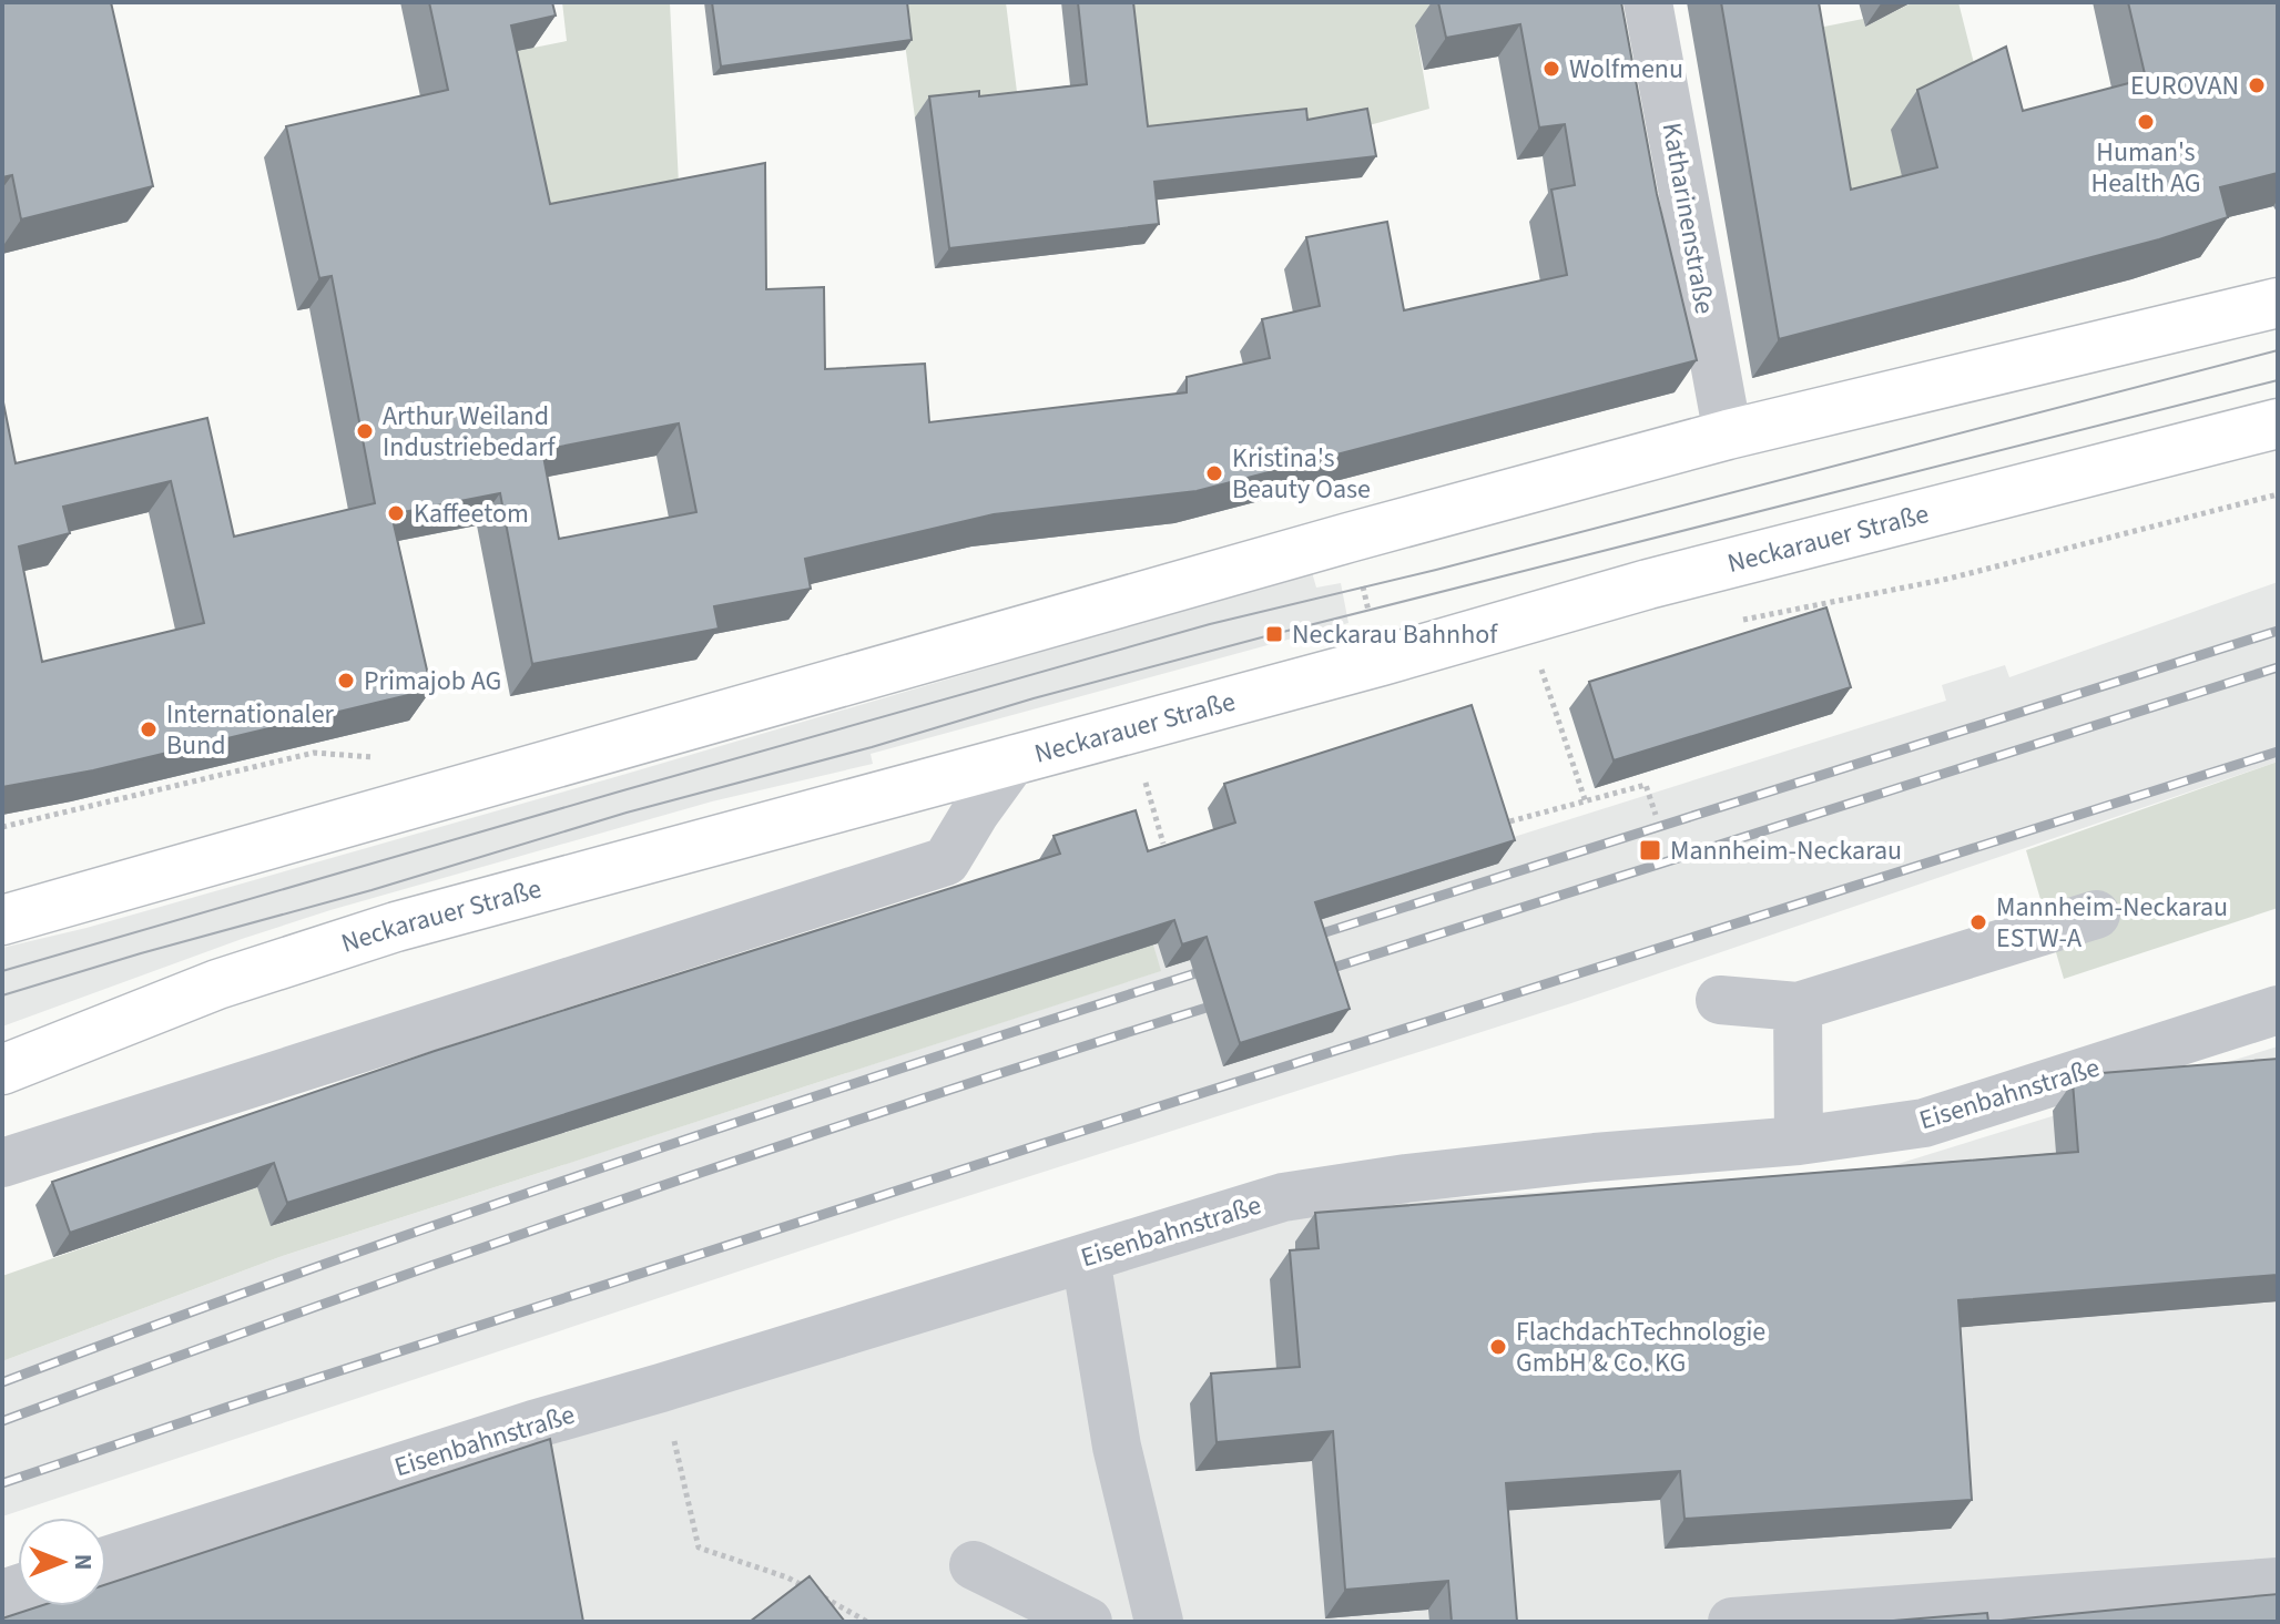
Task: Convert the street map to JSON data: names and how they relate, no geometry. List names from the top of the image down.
{
  "streets": {
    "main road": ["Neckarauer Straße"],
    "street": ["Katharinenstraße", "Eisenbahnstraße"]
  },
  "places": {
    "other": [
      "Wolfmenu",
      "EUROVAN",
      "Human's Health AG",
      "Arthur Weiland Industriebedarf",
      "Kristina's Beauty Oase",
      "Kaffeetom",
      "Primajob AG",
      "Internationaler Bund",
      "Mannheim-Neckarau ESTW-A",
      "FlachdachTechnologie GmbH & Co. KG"
    ],
    "transit": ["Neckarau Bahnhof", "Mannheim-Neckarau"]
  },
  "north": "right"
}
